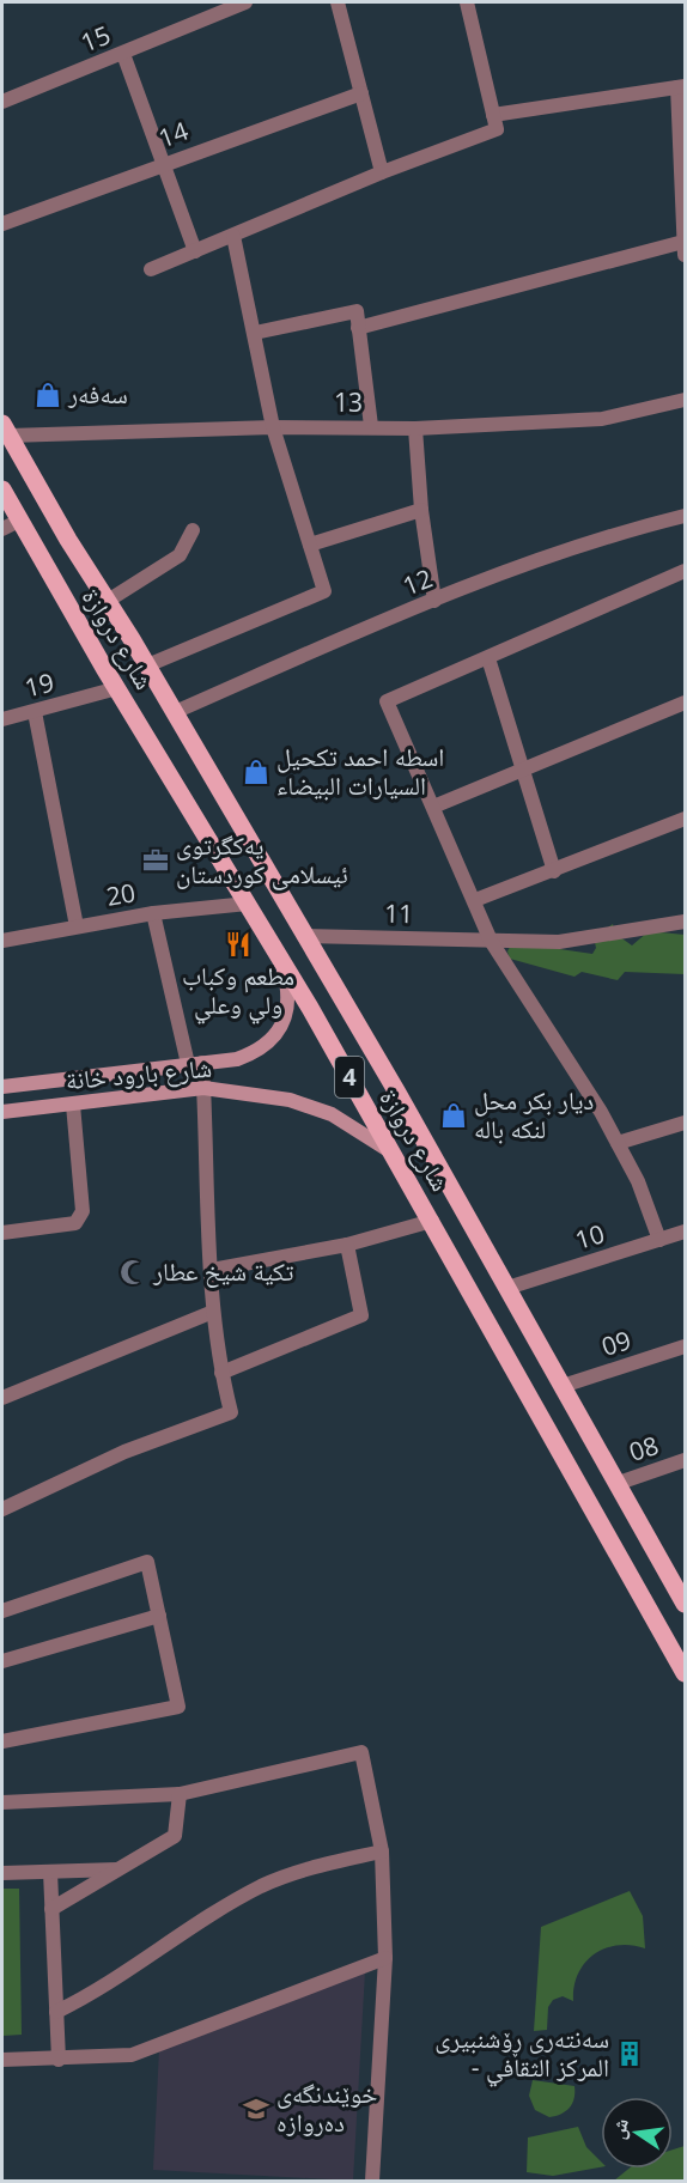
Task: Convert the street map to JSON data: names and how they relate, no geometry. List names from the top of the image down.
{
  "streets": {
    "main road": ["شارع دروازة", "شارع بارود خانة", "4"],
    "street": [
      "15",
      "14",
      "13",
      "12",
      "19",
      "20",
      "11",
      "10",
      "09",
      "08"
    ]
  },
  "crossings": [
    ["13", "شارع دروازة"],
    ["12", "شارع دروازة"],
    ["شارع دروازة", "19"],
    ["شارع دروازة", "20"],
    ["شارع دروازة", "11"],
    ["شارع دروازة", "شارع بارود خانة"],
    ["شارع دروازة", "10"],
    ["شارع دروازة", "09"],
    ["شارع دروازة", "08"]
  ],
  "places": {
    "shop": ["سەفەر", "اسطه احمد تكحيل السيارات البيضاء", "ديار بكر محل لنكه باله"],
    "office": ["یەکگرتوی ئیسلامی کوردستان"],
    "restaurant": ["مطعم وكباب ولي وعلي"],
    "mosque": ["تكية شيخ عطار"],
    "building": ["سەنتەری ڕۆشنبیری - المرکز الثقافي"],
    "school or university": ["خوێندنگەی دەروازە"]
  },
  "north": "left"
}
